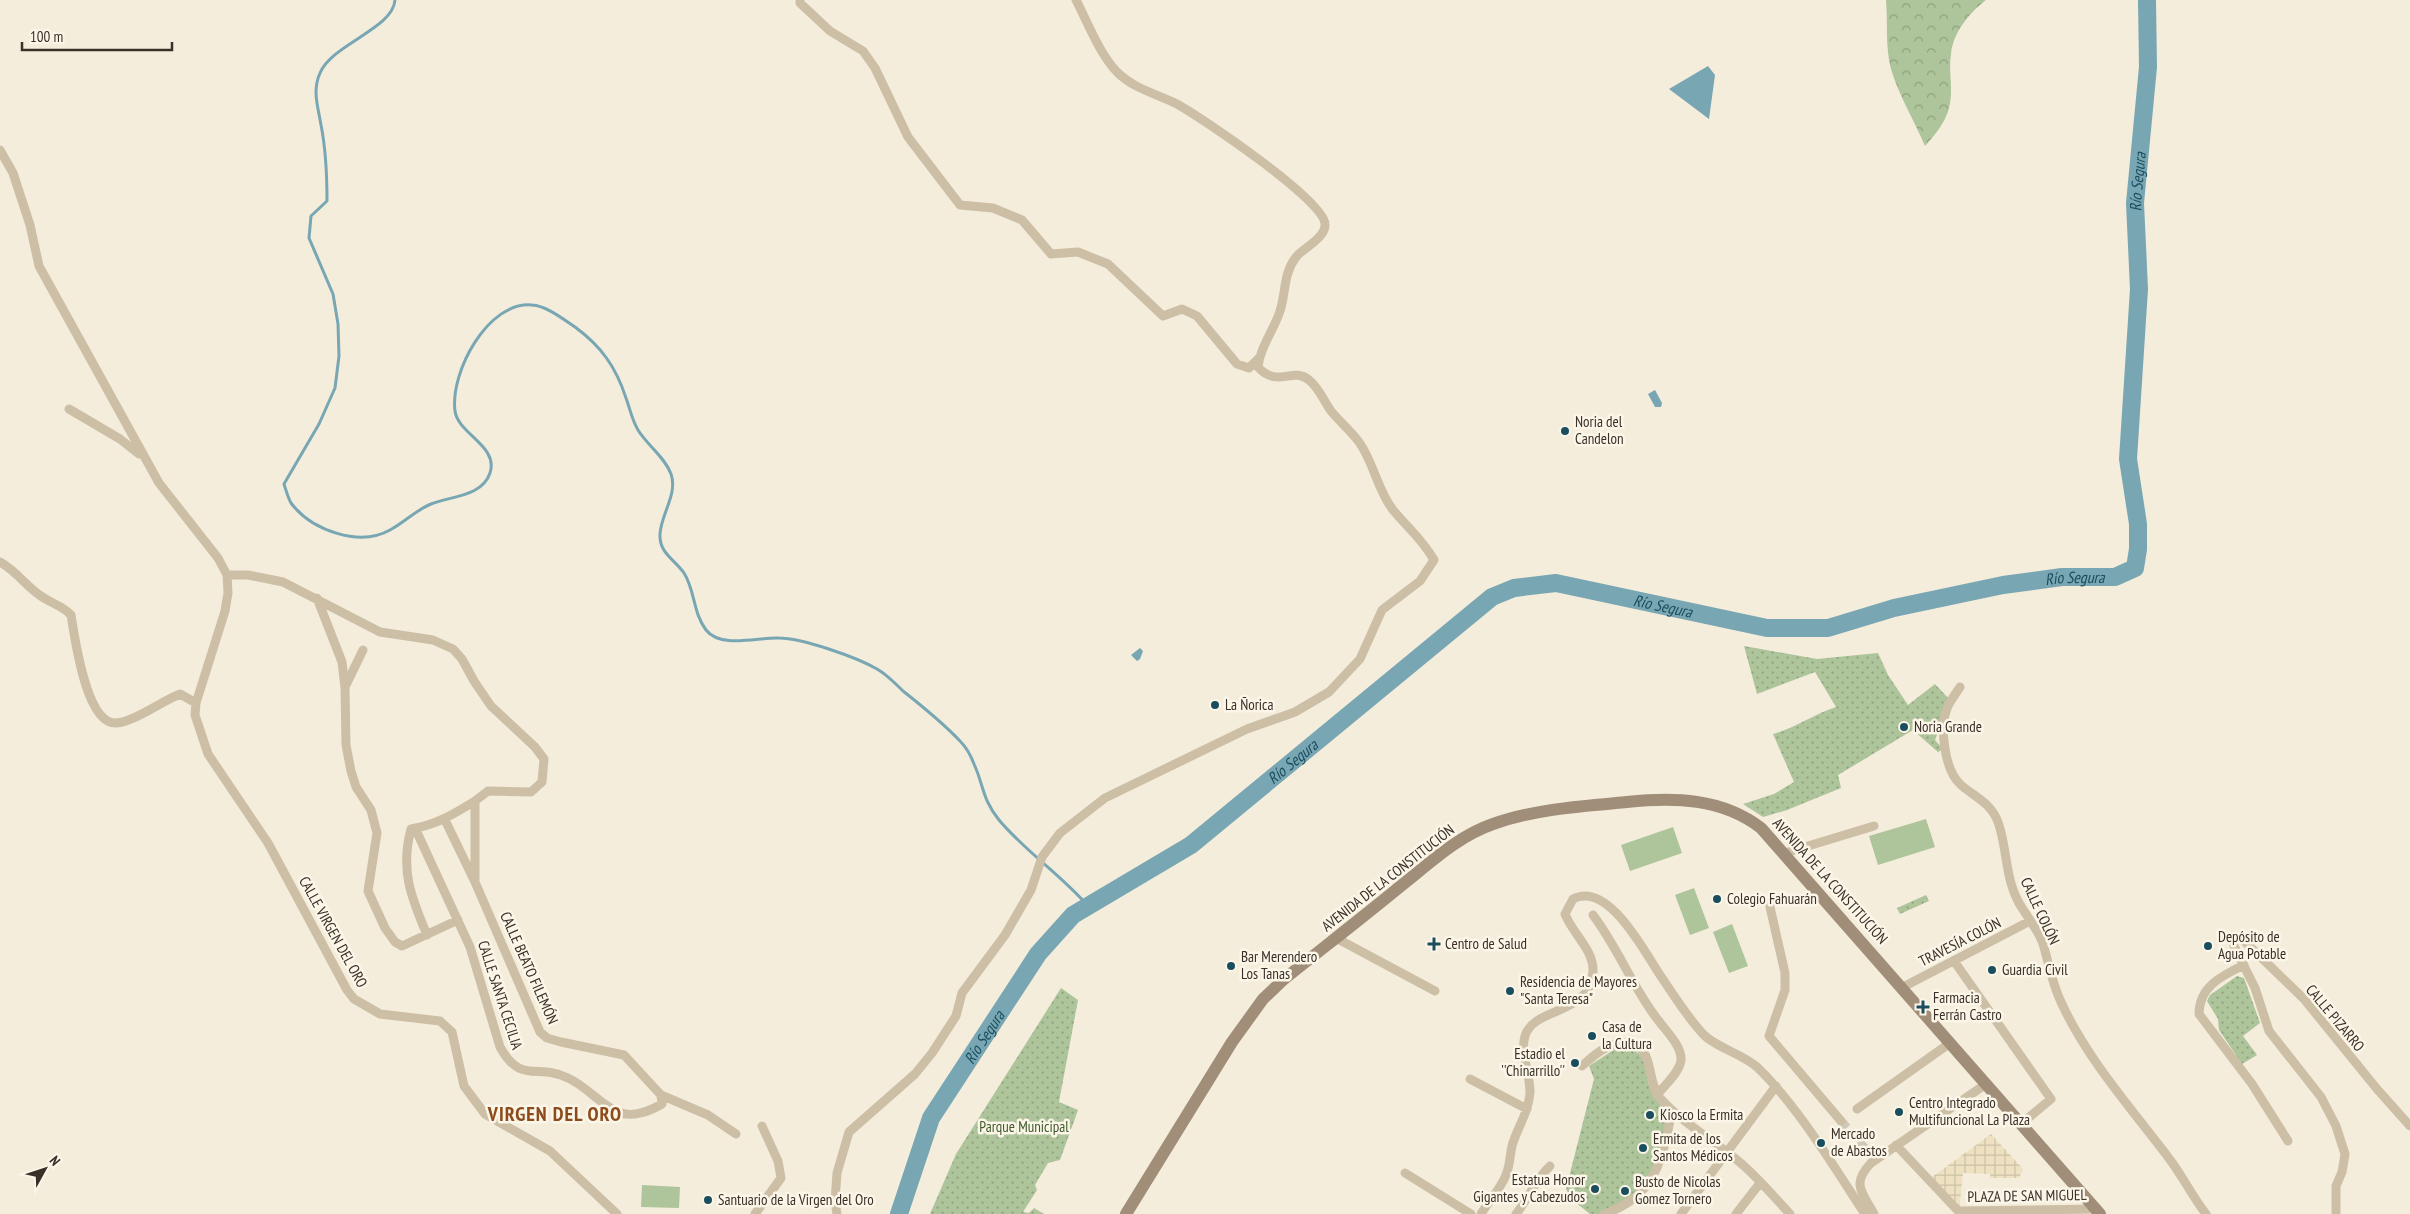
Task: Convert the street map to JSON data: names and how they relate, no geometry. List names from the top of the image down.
{
  "streets": {
    "street": [
      "AVENIDA DE LA CONSTITUCIÓN",
      "CALLE COLÓN",
      "CALLE VIRGEN DEL ORO",
      "TRAVESÍA COLÓN",
      "CALLE BEATO FILEMÓN",
      "CALLE SANTA CECILIA",
      "CALLE PIZARRO",
      "PLAZA DE SAN MIGUEL"
    ]
  },
  "crossings": [
    ["AVENIDA DE LA CONSTITUCIÓN", "TRAVESÍA COLÓN"],
    ["AVENIDA DE LA CONSTITUCIÓN", "PLAZA DE SAN MIGUEL"],
    ["CALLE COLÓN", "TRAVESÍA COLÓN"],
    ["CALLE BEATO FILEMÓN", "CALLE SANTA CECILIA"]
  ],
  "districts": ["VIRGEN DEL ORO"],
  "water": ["Río Segura"],
  "parks": ["Parque Municipal"],
  "places": {
    "other": [
      "Noria del Candelon",
      "La Ñorica",
      "Noria Grande",
      "Colegio Fahuarán",
      "Depósito de Agua Potable",
      "Bar Merendero Los Tanas",
      "Guardia Civil",
      "Residencia de Mayores \"Santa Teresa\"",
      "Casa de la Cultura",
      "Estadio el ''Chinarrillo''",
      "Centro Integrado Multifuncional La Plaza",
      "Kiosco la Ermita",
      "Mercado de Abastos",
      "Ermita de los Santos Médicos",
      "Estatua Honor Gigantes y Cabezudos",
      "Busto de Nicolas Gomez Tornero",
      "Santuario de la Virgen del Oro"
    ],
    "health": ["Centro de Salud", "Farmacia Ferrán Castro"]
  },
  "scale_bar": "100 m",
  "north": "top right"
}
